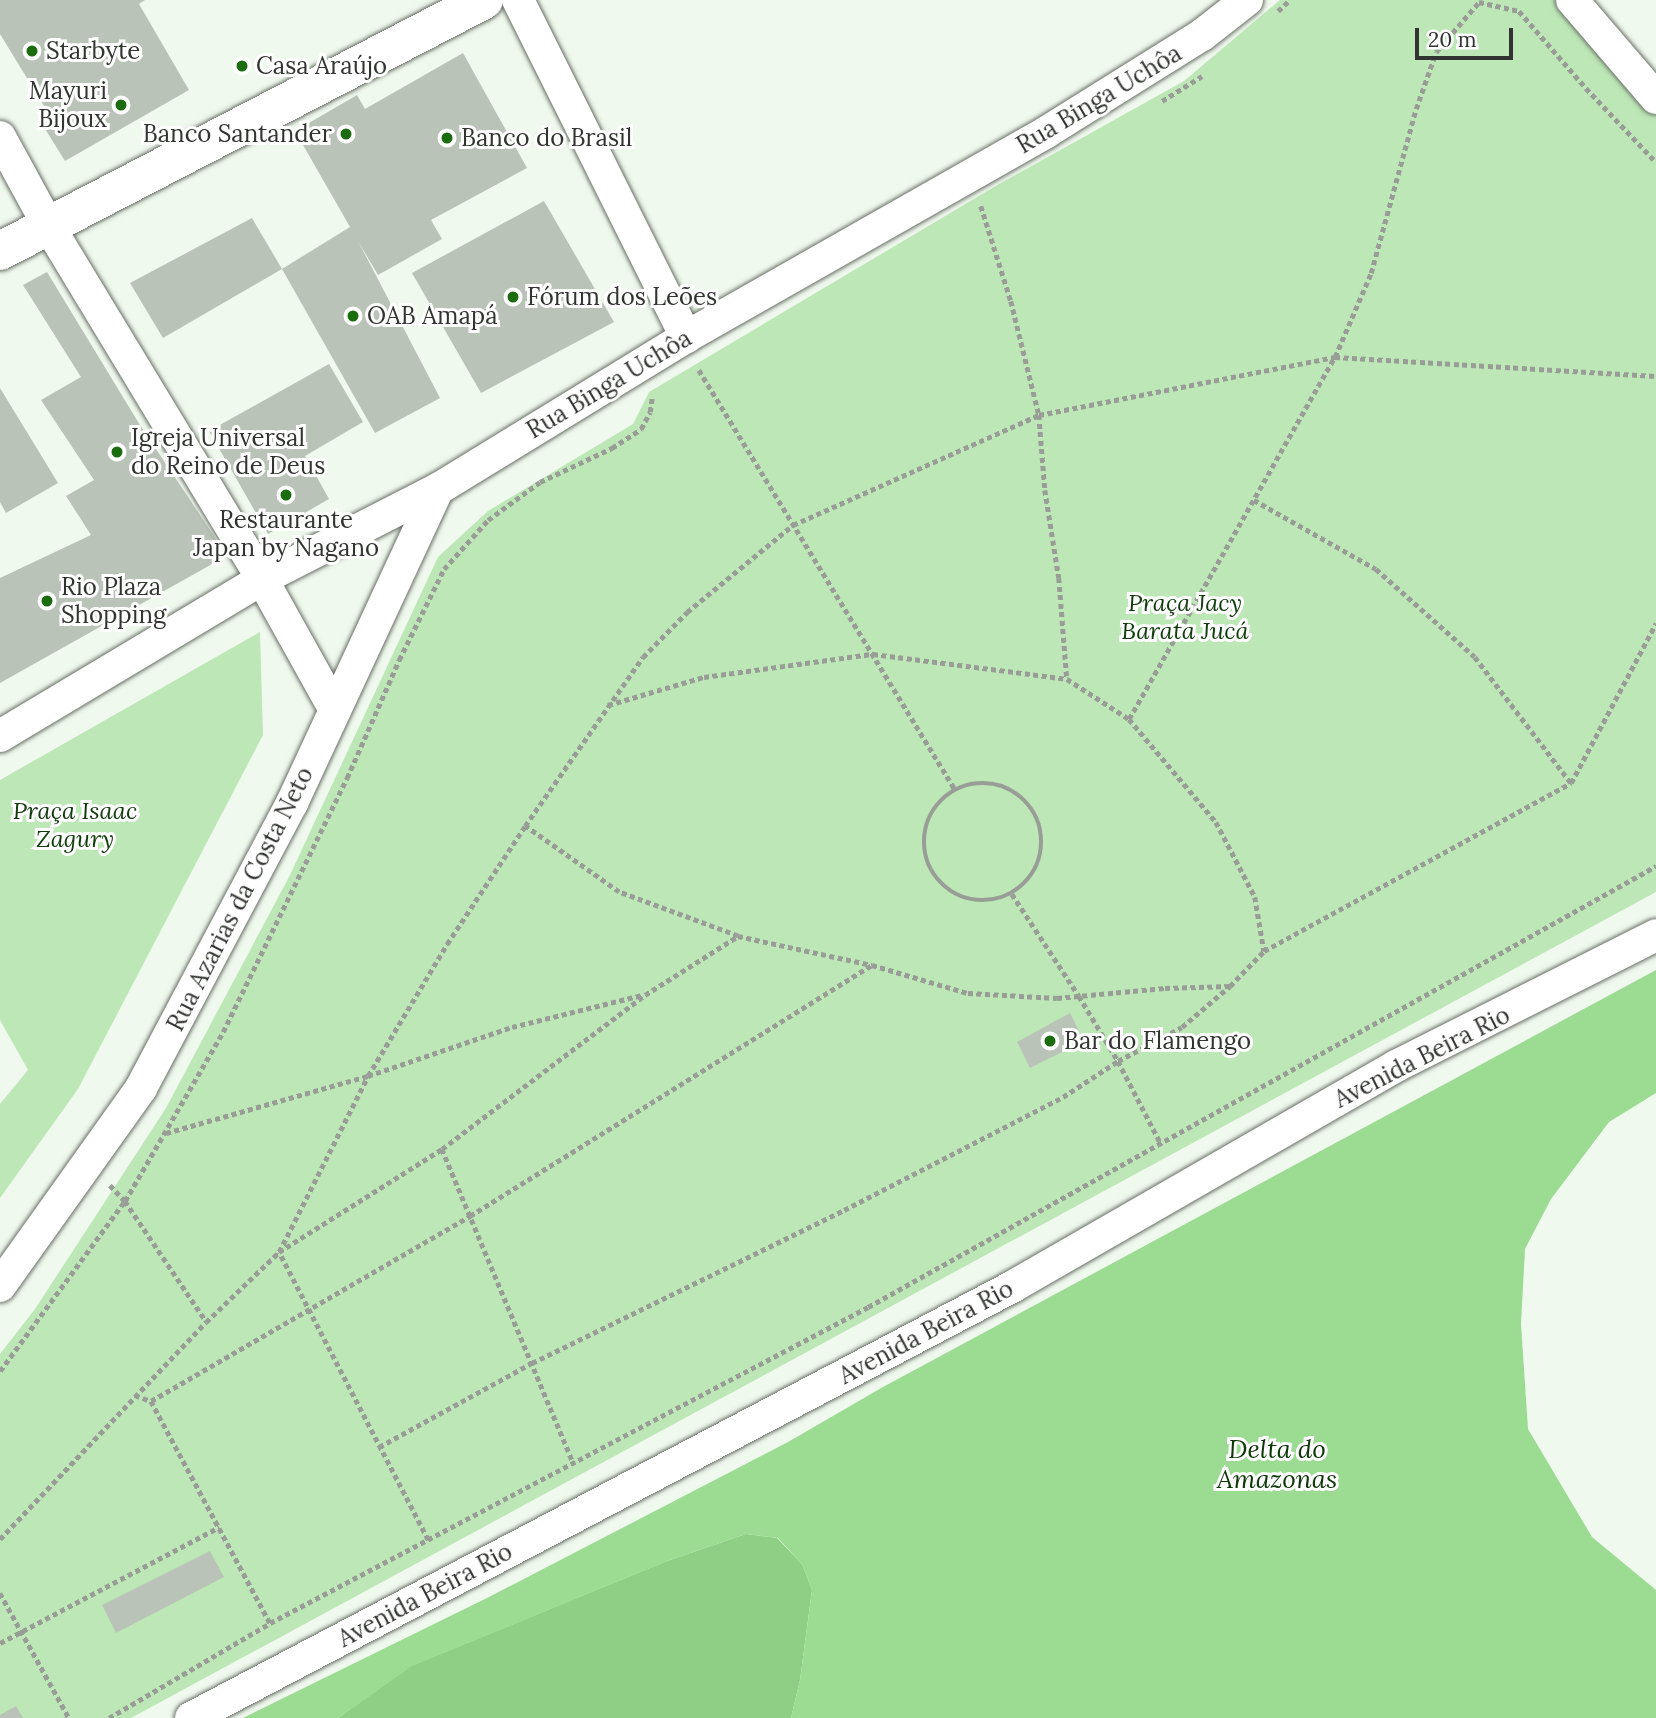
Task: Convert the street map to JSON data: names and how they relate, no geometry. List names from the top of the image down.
{
  "streets": {
    "street": ["Rua Binga Uchôa", "Rua Azarias da Costa Neto", "Avenida Beira Rio"]
  },
  "crossings": [
    ["Rua Binga Uchôa", "Rua Azarias da Costa Neto"]
  ],
  "water": ["Delta do Amazonas"],
  "parks": ["Praça Jacy Barata Jucá", "Praça Isaac Zagury"],
  "places": [
    "Starbyte",
    "Casa Araújo",
    "Mayuri Bijoux",
    "Banco Santander",
    "Banco do Brasil",
    "Fórum dos Leões",
    "OAB Amapá",
    "Igreja Universal do Reino de Deus",
    "Restaurante Japan by Nagano",
    "Rio Plaza Shopping",
    "Bar do Flamengo"
  ],
  "scale_bar": "20 m"
}
